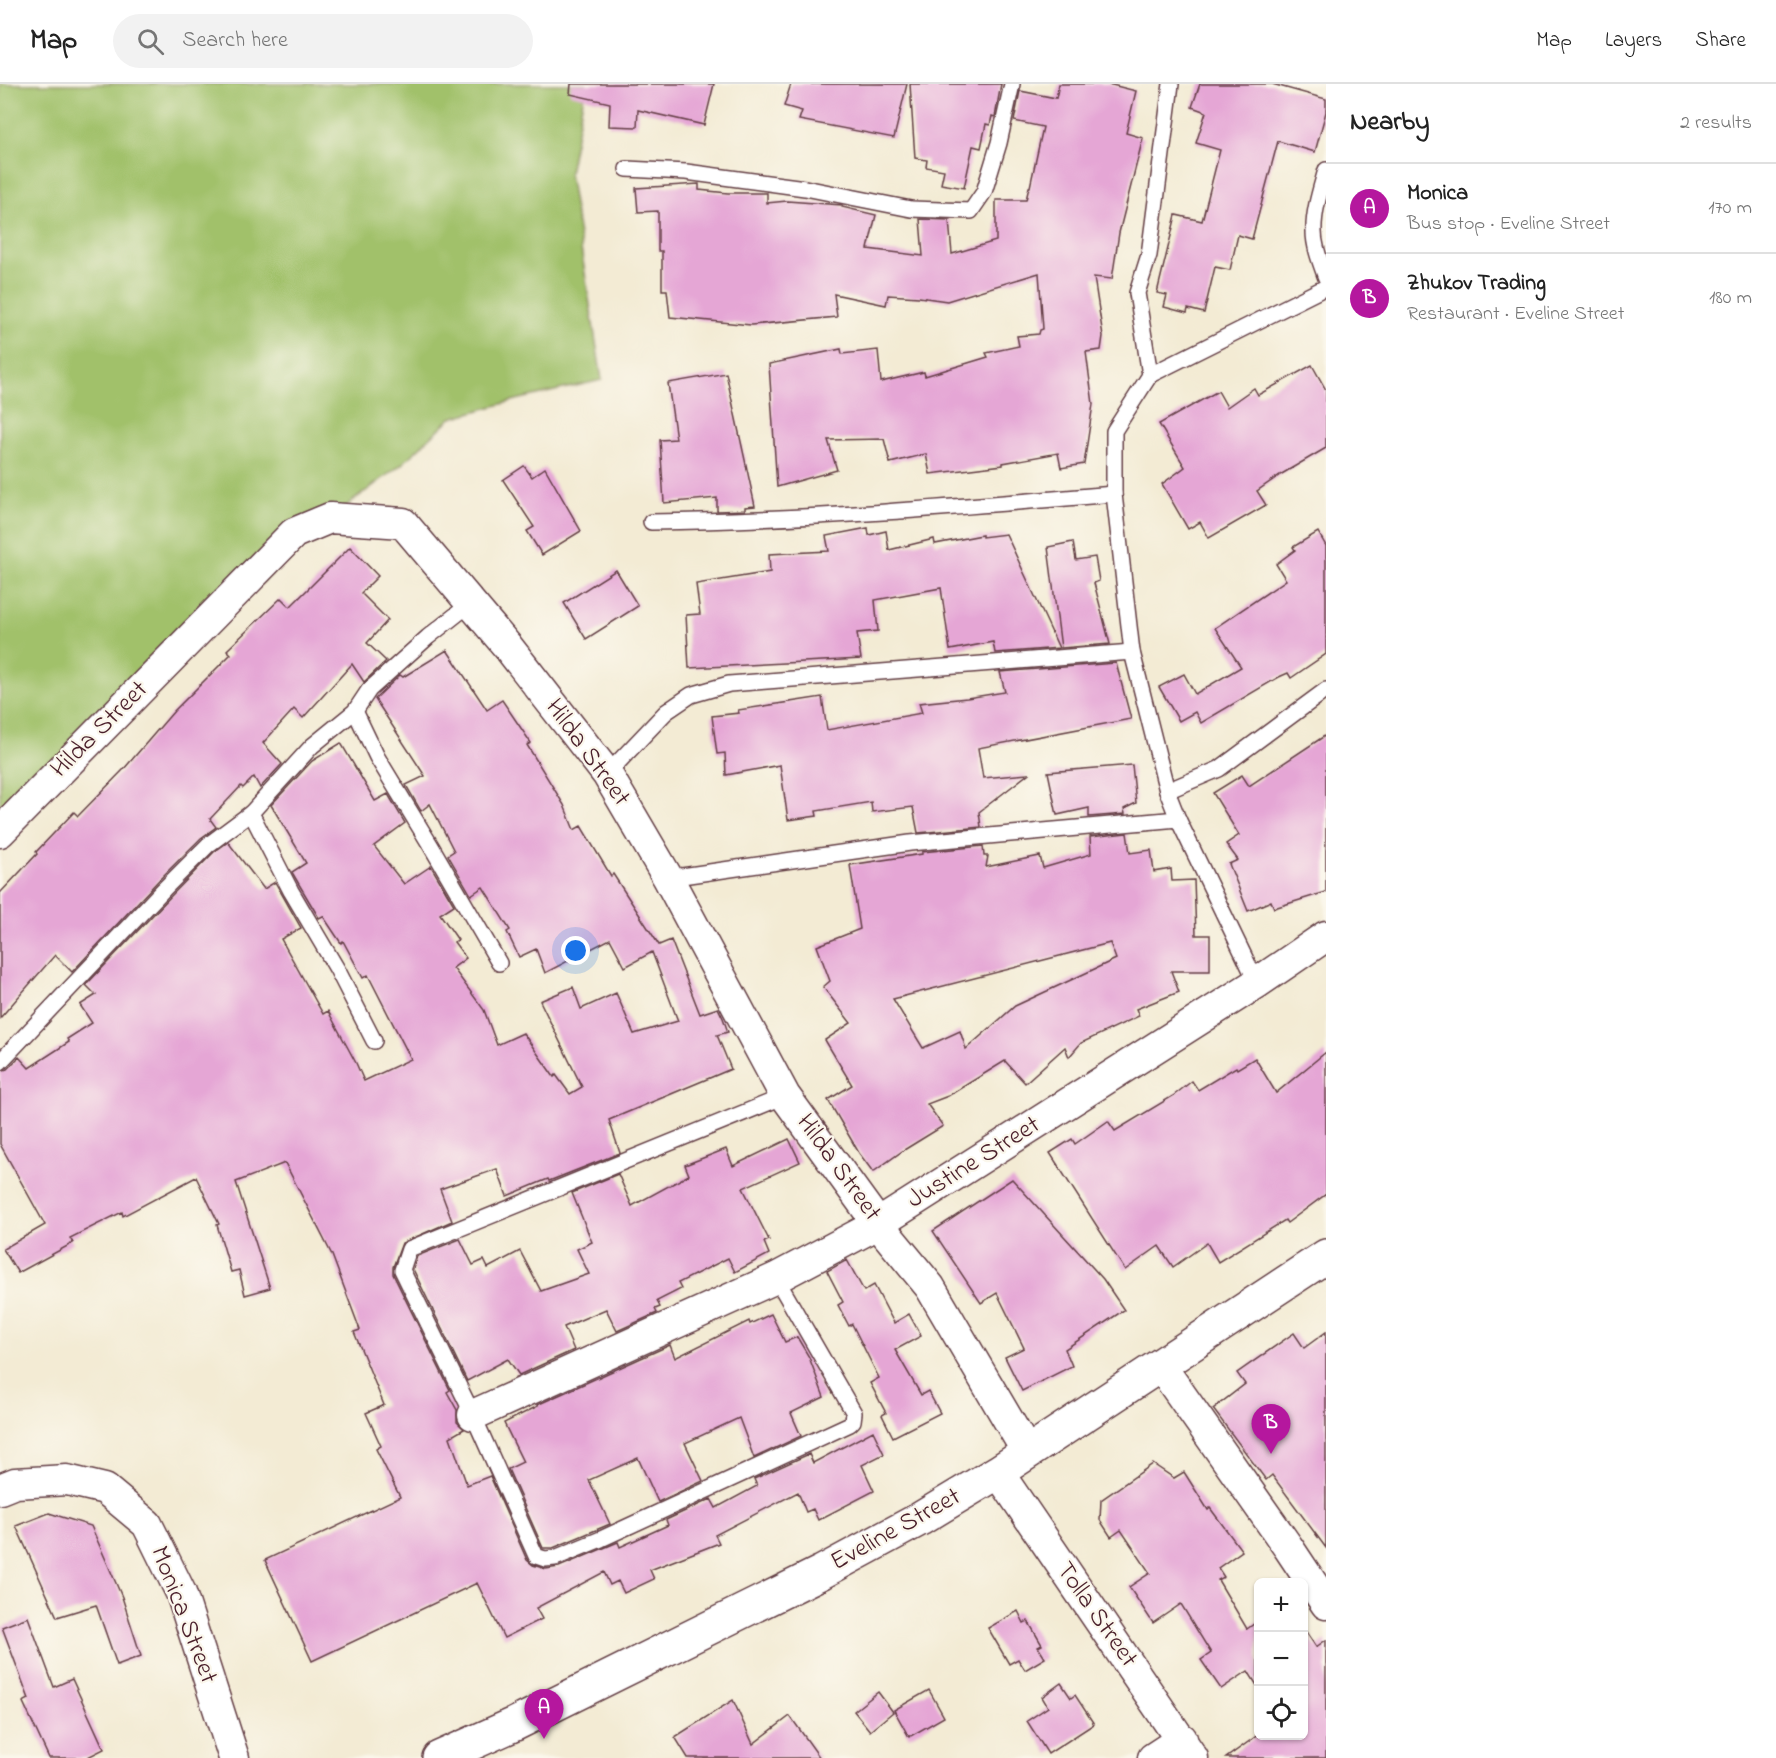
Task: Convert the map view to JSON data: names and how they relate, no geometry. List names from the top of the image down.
{
  "streets": {
    "street": [
      "Hilda Street",
      "Justine Street",
      "Eveline Street",
      "Monica Street",
      "Tolla Street"
    ]
  },
  "crossings": [
    ["Hilda Street", "Justine Street"],
    ["Hilda Street", "Eveline Street"],
    ["Eveline Street", "Tolla Street"]
  ],
  "page": {
    "header": "Map",
    "search": "Search here",
    "nav": ["Map", "Layers", "Share"],
    "heading": ["Nearby", "2 results"],
    "list": [
      {
        "mark": "A",
        "name": "Monica",
        "note": "Bus stop · Eveline Street",
        "value": "170 m"
      },
      {
        "mark": "B",
        "name": "Zhukov Trading",
        "note": "Restaurant · Eveline Street",
        "value": "180 m"
      }
    ],
    "pins": ["B", "A"],
    "map_buttons": ["+", "−"]
  }
}
